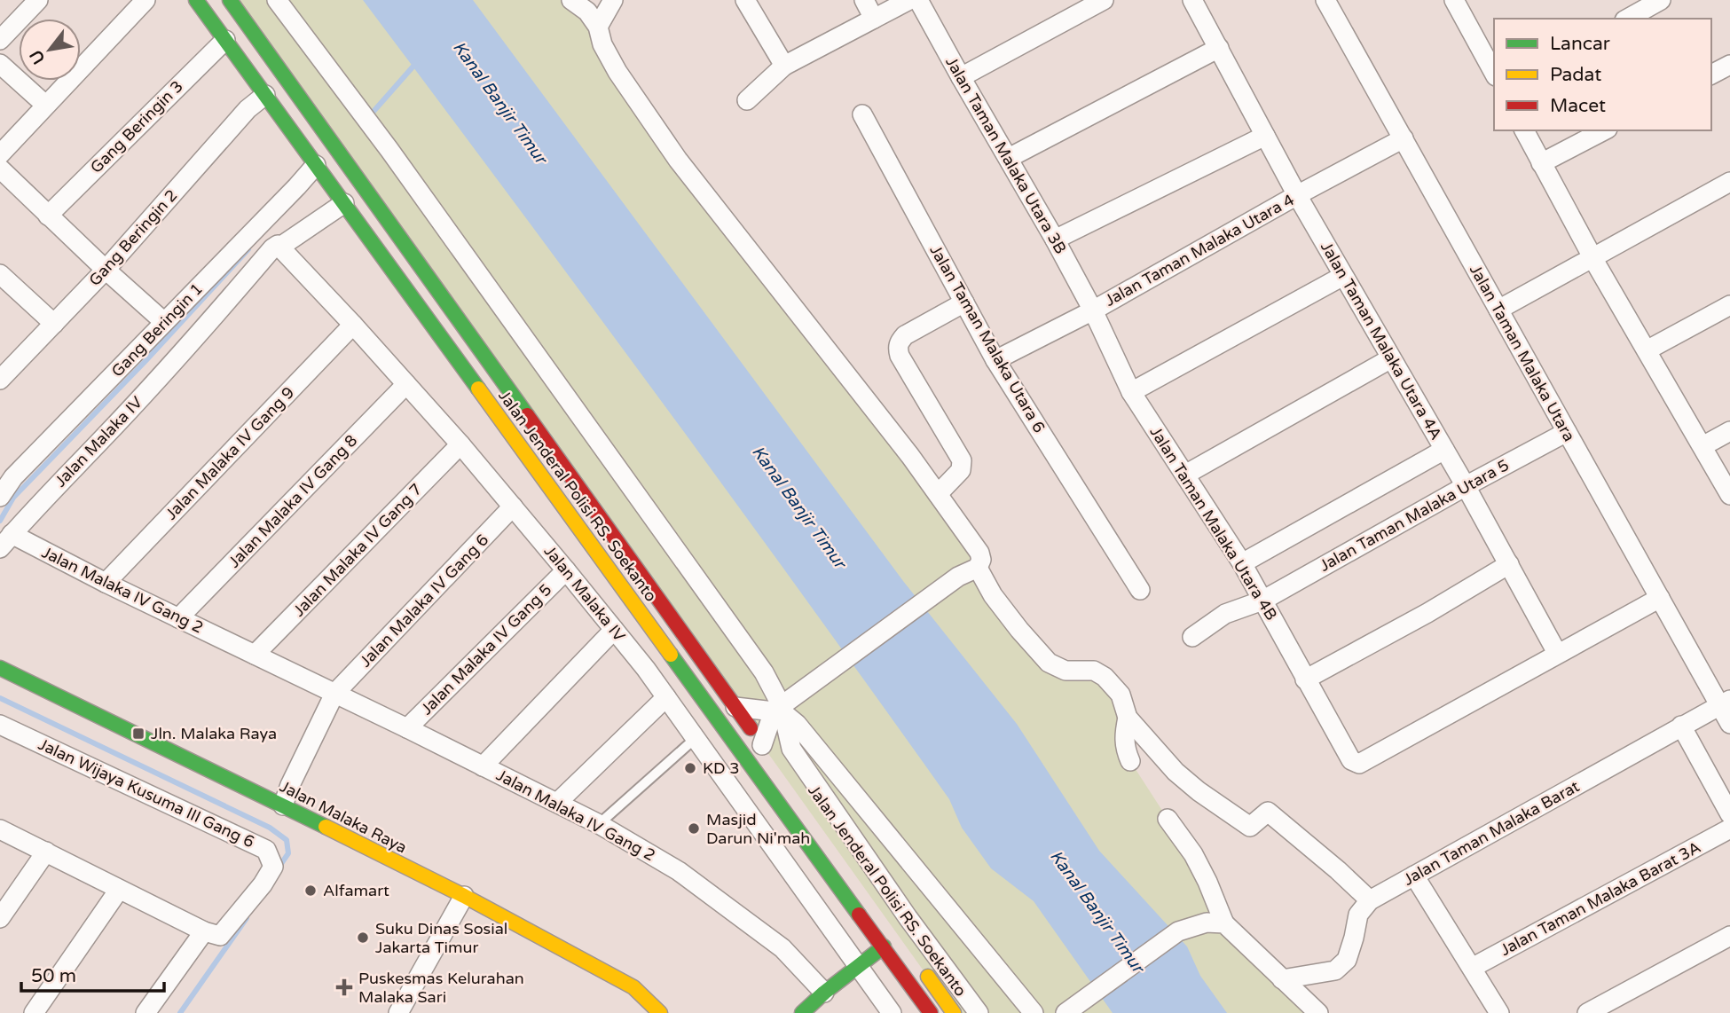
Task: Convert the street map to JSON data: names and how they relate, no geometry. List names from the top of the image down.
{
  "streets": {
    "main road": ["Jalan Jenderal Polisi RS. Soekanto", "Jalan Malaka Raya"],
    "street": [
      "Gang Beringin 3",
      "Jalan Taman Malaka Utara 3B",
      "Gang Beringin 2",
      "Jalan Taman Malaka Utara 4",
      "Gang Beringin 1",
      "Jalan Taman Malaka Utara 6",
      "Jalan Taman Malaka Utara 4A",
      "Jalan Taman Malaka Utara",
      "Jalan Malaka IV",
      "Jalan Malaka IV Gang 9",
      "Jalan Malaka IV Gang 8",
      "Jalan Taman Malaka Utara 5",
      "Jalan Taman Malaka Utara 4B",
      "Jalan Malaka IV Gang 7",
      "Jalan Malaka IV Gang 2",
      "Jalan Malaka IV Gang 6",
      "Jalan Malaka IV Gang 5",
      "Jalan Wijaya Kusuma III Gang 6",
      "Jalan Taman Malaka Barat",
      "Jalan Taman Malaka Barat 3A"
    ]
  },
  "crossings": [
    ["Gang Beringin 3", "Jalan Jenderal Polisi RS. Soekanto"],
    ["Jalan Taman Malaka Utara 3B", "Jalan Taman Malaka Utara 4"],
    ["Jalan Taman Malaka Utara 3B", "Jalan Taman Malaka Utara 4B"],
    ["Gang Beringin 2", "Jalan Jenderal Polisi RS. Soekanto"],
    ["Jalan Taman Malaka Utara 4", "Jalan Taman Malaka Utara 6"],
    ["Jalan Taman Malaka Utara 4", "Jalan Taman Malaka Utara 4A"],
    ["Jalan Taman Malaka Utara 4", "Jalan Taman Malaka Utara"],
    ["Jalan Taman Malaka Utara 4", "Jalan Taman Malaka Utara 4B"],
    ["Gang Beringin 1", "Jalan Malaka IV"],
    ["Gang Beringin 1", "Jalan Jenderal Polisi RS. Soekanto"],
    ["Jalan Taman Malaka Utara 4A", "Jalan Taman Malaka Utara 5"],
    ["Jalan Taman Malaka Utara 4A", "Jalan Taman Malaka Utara 4B"],
    ["Jalan Taman Malaka Utara", "Jalan Taman Malaka Utara 5"],
    ["Jalan Taman Malaka Utara", "Jalan Taman Malaka Barat"],
    ["Jalan Malaka IV", "Jalan Malaka IV Gang 9"],
    ["Jalan Malaka IV", "Jalan Jenderal Polisi RS. Soekanto"],
    ["Jalan Malaka IV", "Jalan Malaka IV Gang 8"],
    ["Jalan Malaka IV", "Jalan Malaka IV Gang 7"],
    ["Jalan Malaka IV", "Jalan Malaka IV Gang 2"],
    ["Jalan Malaka IV", "Jalan Malaka IV Gang 6"],
    ["Jalan Malaka IV", "Jalan Malaka IV Gang 5"],
    ["Jalan Malaka IV Gang 9", "Jalan Malaka IV Gang 2"],
    ["Jalan Malaka IV Gang 8", "Jalan Malaka IV Gang 2"],
    ["Jalan Taman Malaka Utara 5", "Jalan Taman Malaka Utara 4B"],
    ["Jalan Malaka IV Gang 7", "Jalan Malaka IV Gang 2"],
    ["Jalan Malaka IV Gang 2", "Jalan Malaka IV Gang 6"],
    ["Jalan Malaka IV Gang 2", "Jalan Malaka IV Gang 5"]
  ],
  "water": ["Kanal Banjir Timur"],
  "places": {
    "transit": ["Jln. Malaka Raya"],
    "other": [
      "KD 3",
      "Masjid Darun Ni'mah",
      "Alfamart",
      "Suku Dinas Sosial Jakarta Timur"
    ],
    "health": ["Puskesmas Kelurahan Malaka Sari"]
  },
  "legend": ["Lancar", "Padat", "Macet"],
  "scale_bar": "50 m",
  "north": "bottom left"
}
